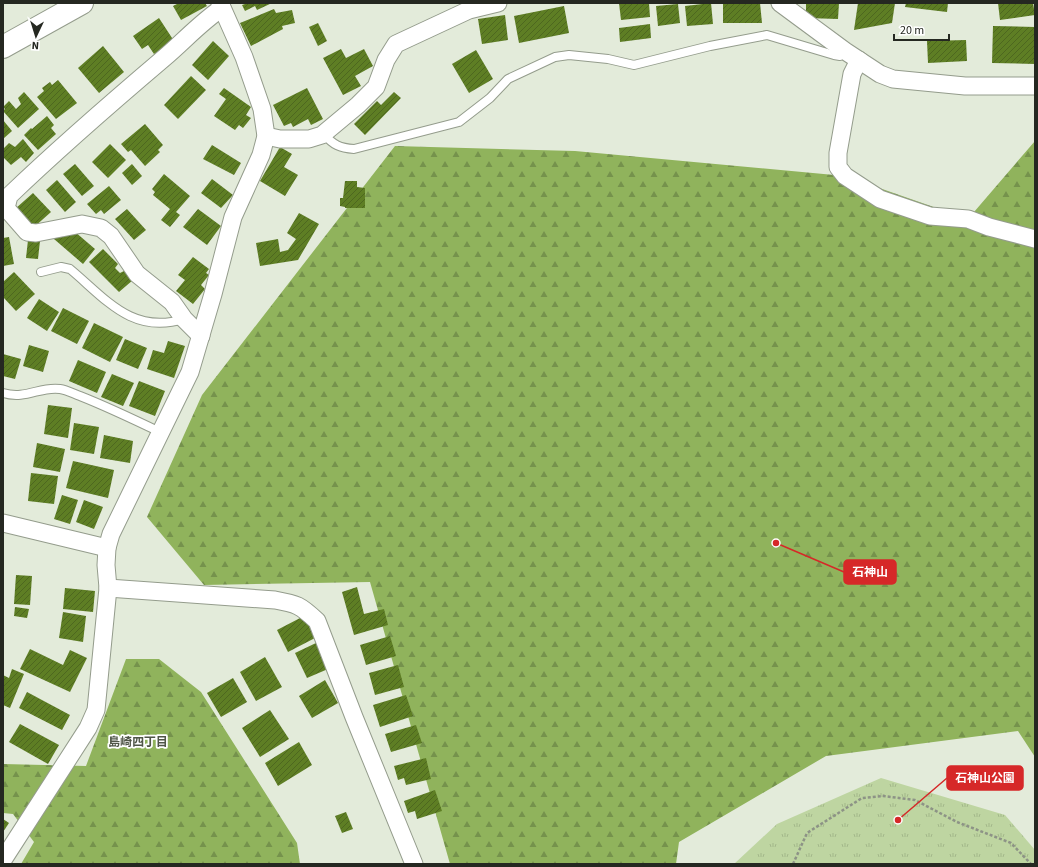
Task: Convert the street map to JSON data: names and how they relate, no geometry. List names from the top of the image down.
{
  "districts": ["島崎四丁目"],
  "places": ["石神山", "石神山公園"],
  "scale_bar": "20 m",
  "north": "bottom"
}
